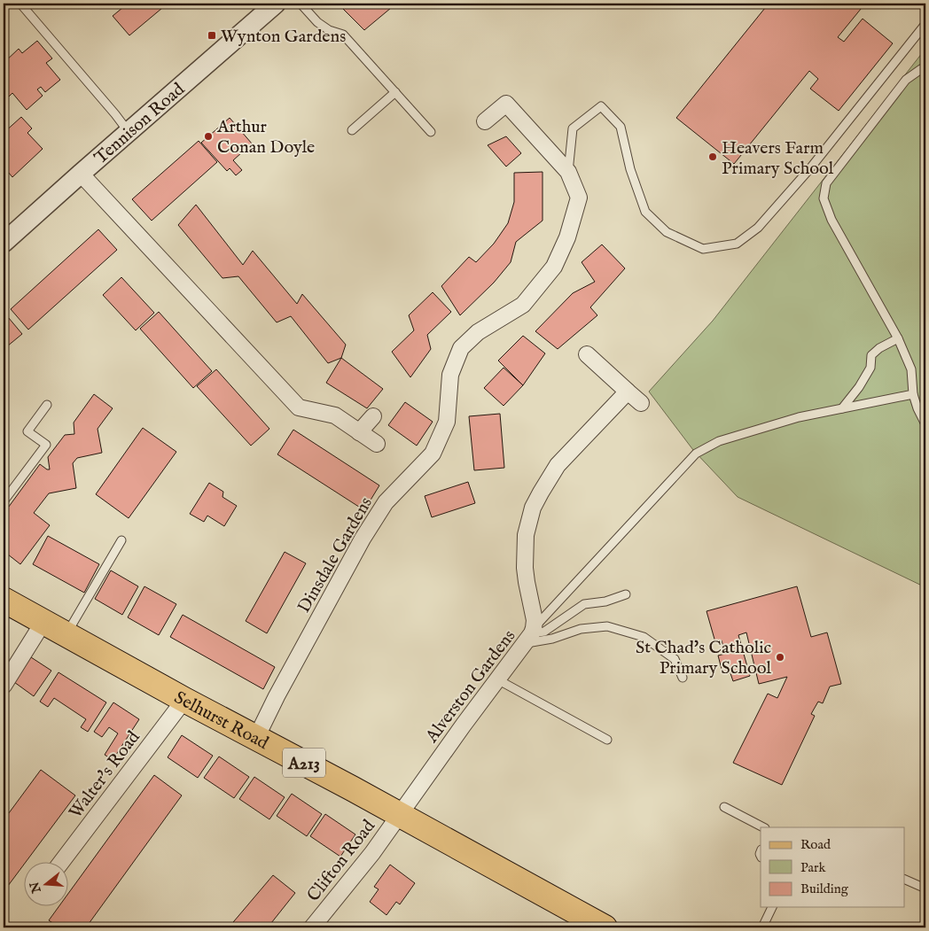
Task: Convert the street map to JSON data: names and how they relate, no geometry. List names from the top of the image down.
{
  "streets": {
    "main road": ["Selhurst Road", "A213"],
    "street": [
      "Tennison Road",
      "Dinsdale Gardens",
      "Alverston Gardens",
      "Walter's Road",
      "Clifton Road"
    ]
  },
  "crossings": [
    ["Dinsdale Gardens", "Selhurst Road"],
    ["Alverston Gardens", "Selhurst Road"],
    ["Alverston Gardens", "Clifton Road"],
    ["Selhurst Road", "Walter's Road"],
    ["Selhurst Road", "Clifton Road"]
  ],
  "places": {
    "transit": ["Wynton Gardens"],
    "other": ["Arthur Conan Doyle", "Heavers Farm Primary School", "St Chad's Catholic Primary School"]
  },
  "legend": ["Road", "Park", "Building"],
  "north": "left"
}
